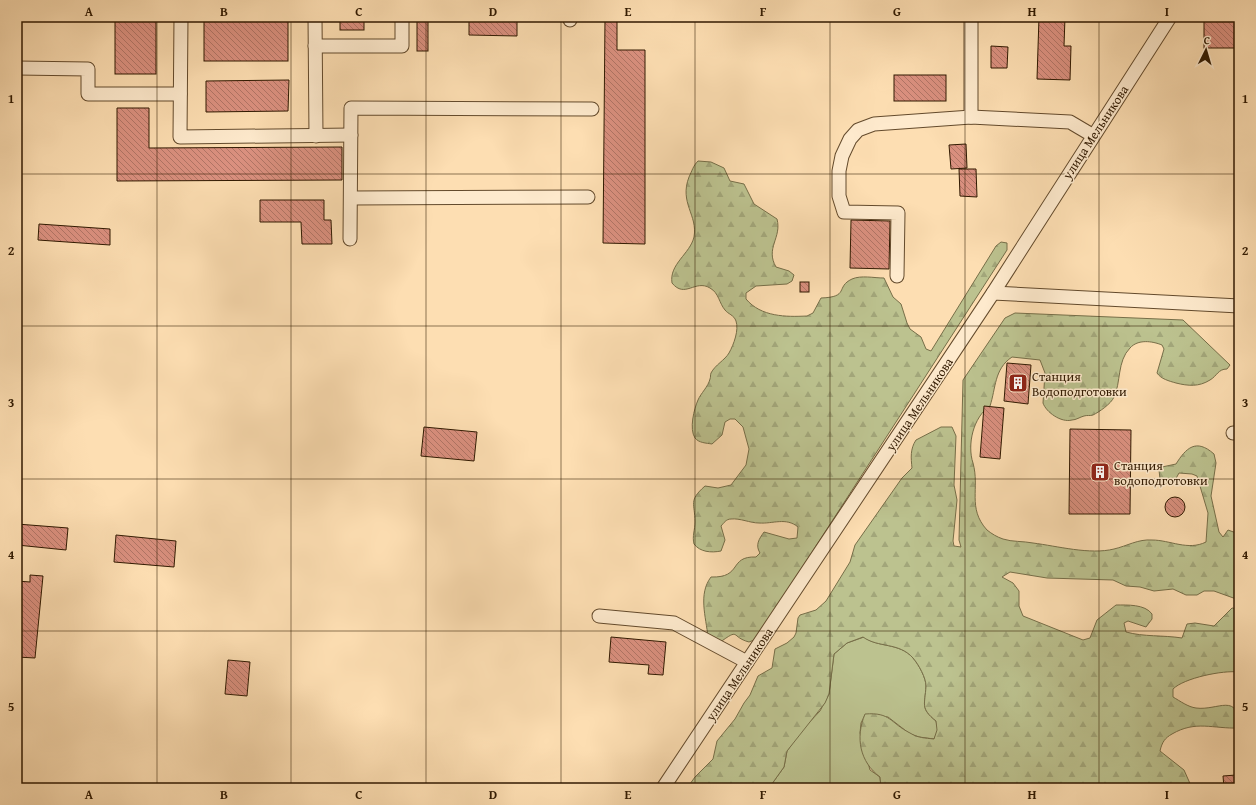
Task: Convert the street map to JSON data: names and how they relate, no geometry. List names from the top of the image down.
{
  "streets": {
    "street": ["улица Мельникова"]
  },
  "places": {
    "building": ["Станция Водоподготовки", "Станция водоподготовки"]
  },
  "north": "top",
  "grid": {
    "columns": [
      "A",
      "B",
      "C",
      "D",
      "E",
      "F",
      "G",
      "H",
      "I"
    ],
    "rows": [
      "1",
      "2",
      "3",
      "4",
      "5"
    ]
  }
}
